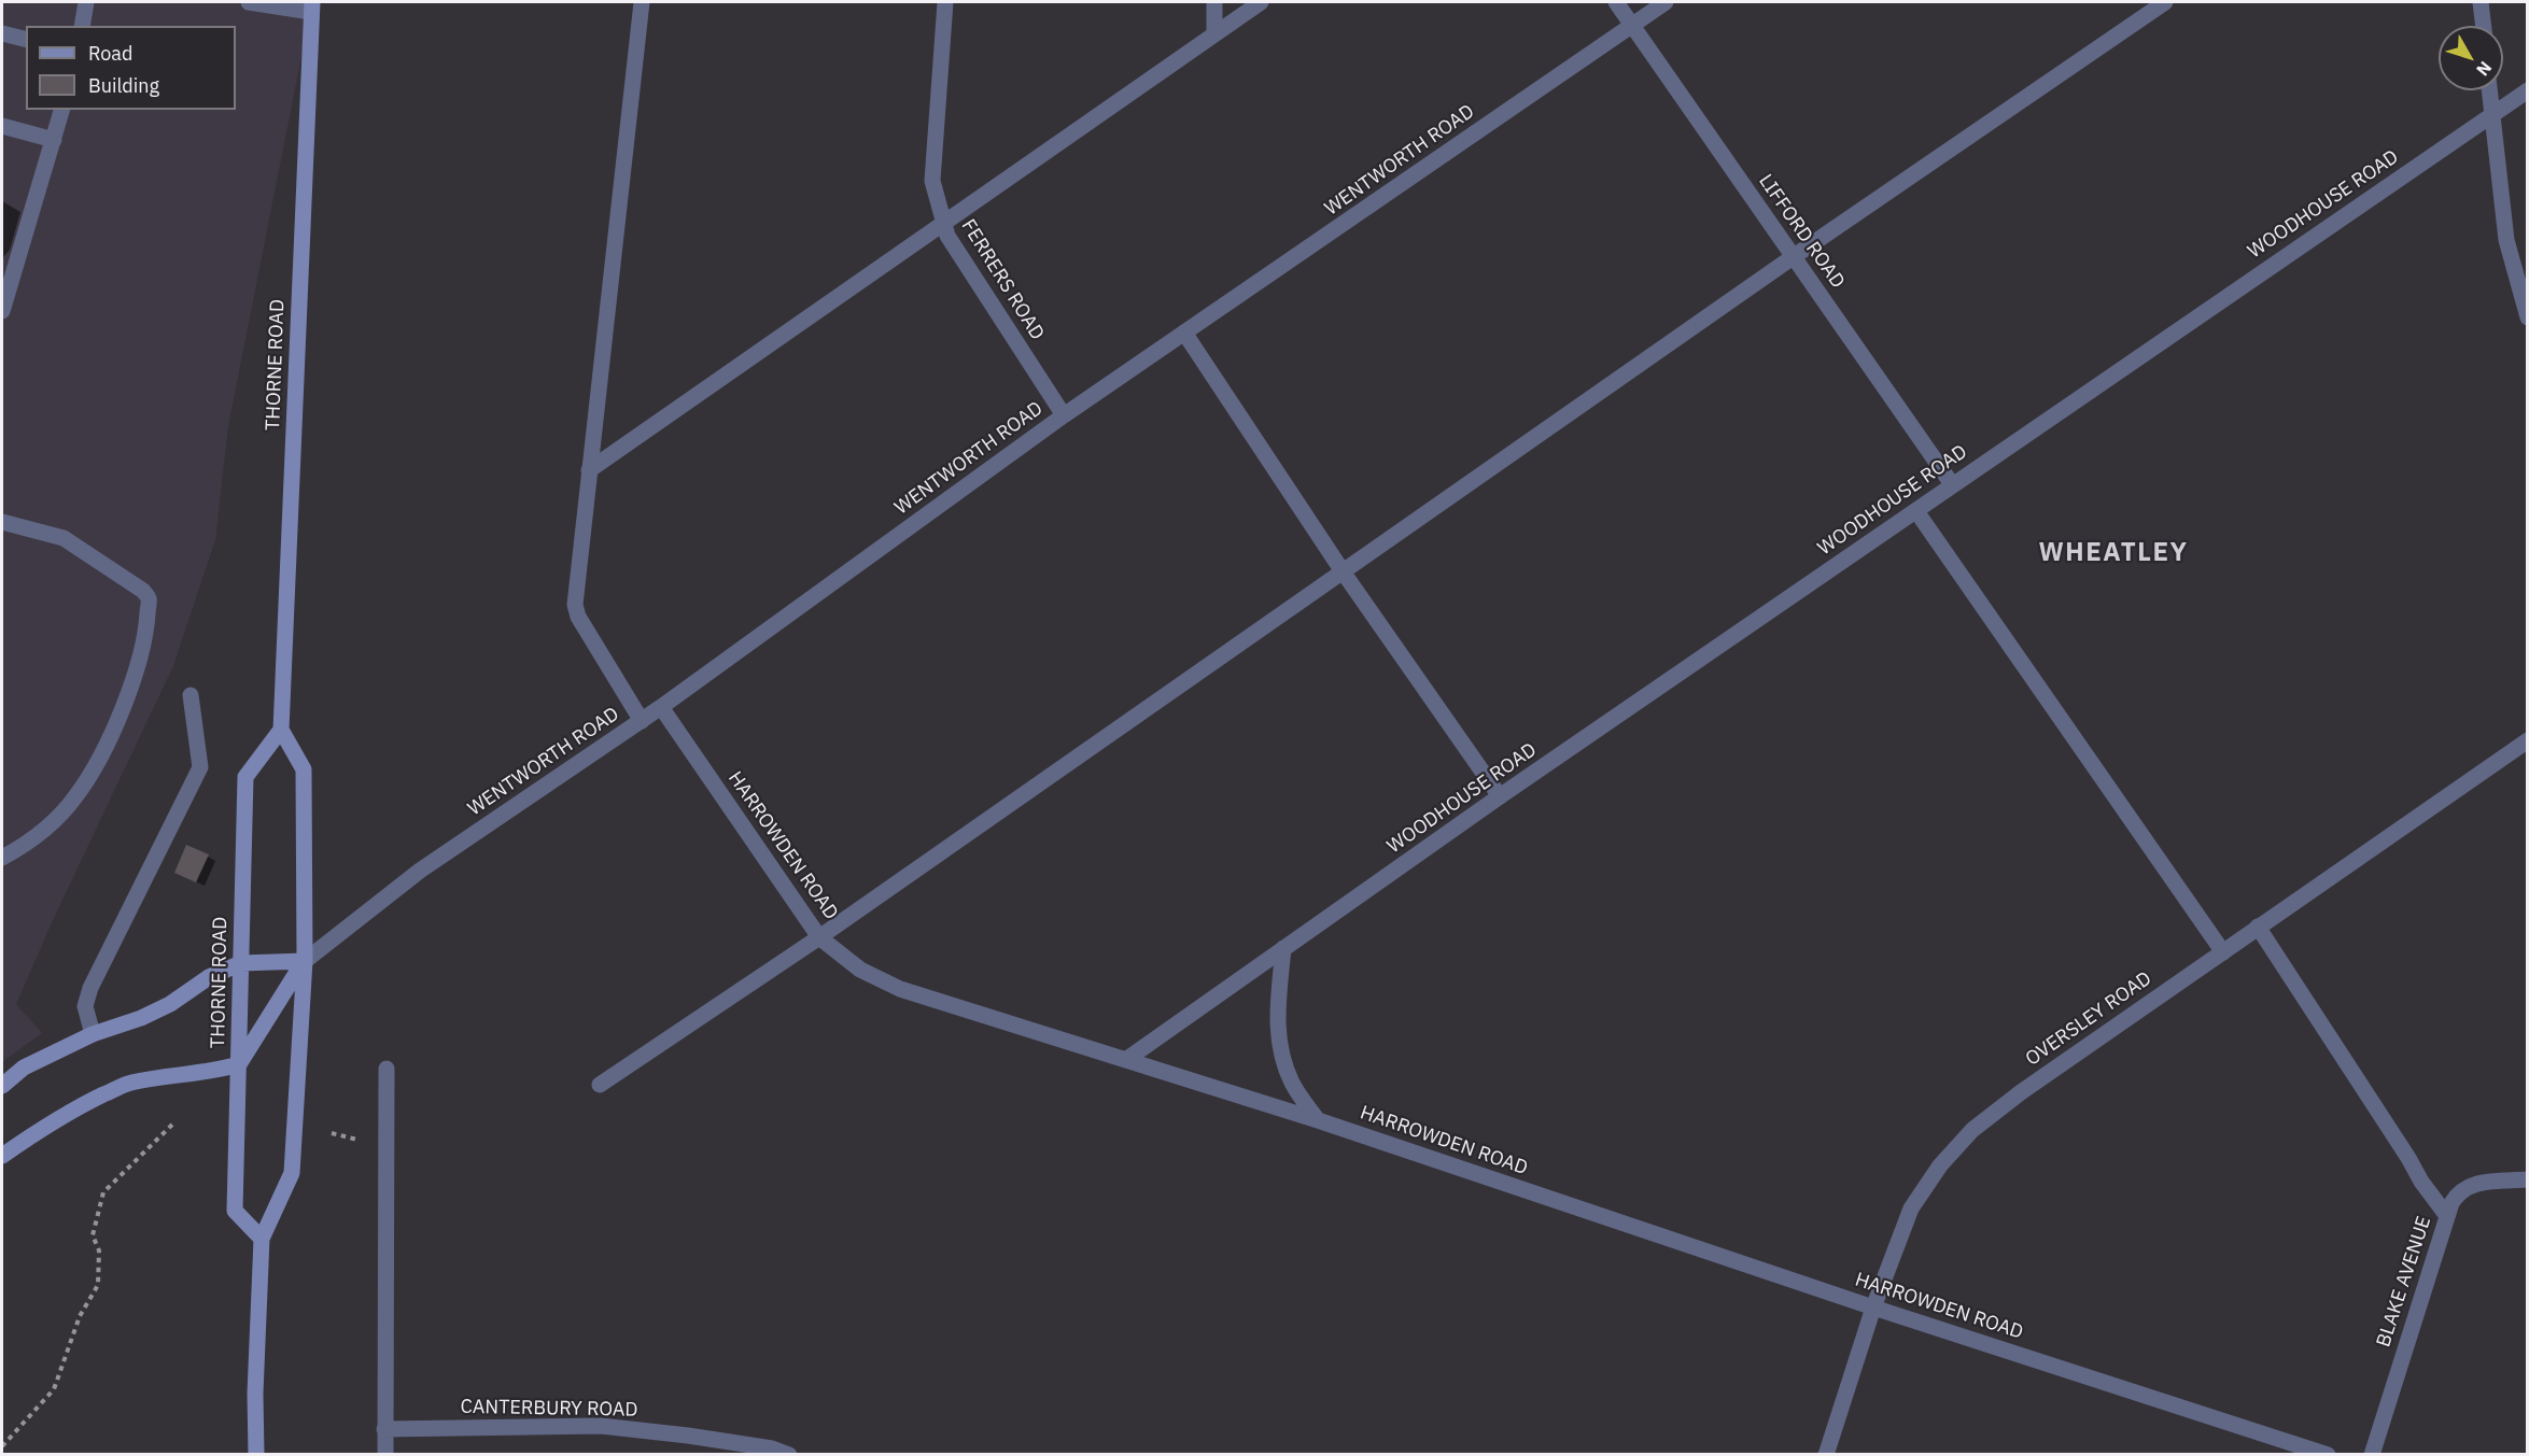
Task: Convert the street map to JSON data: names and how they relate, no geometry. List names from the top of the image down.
{
  "streets": {
    "street": [
      "WENTWORTH ROAD",
      "WOODHOUSE ROAD",
      "LIFFORD ROAD",
      "FERRERS ROAD",
      "THORNE ROAD",
      "HARROWDEN ROAD",
      "OVERSLEY ROAD",
      "BLAKE AVENUE",
      "CANTERBURY ROAD"
    ]
  },
  "crossings": [
    ["WENTWORTH ROAD", "LIFFORD ROAD"],
    ["WENTWORTH ROAD", "FERRERS ROAD"],
    ["WENTWORTH ROAD", "HARROWDEN ROAD"],
    ["WOODHOUSE ROAD", "LIFFORD ROAD"],
    ["WOODHOUSE ROAD", "HARROWDEN ROAD"],
    ["HARROWDEN ROAD", "OVERSLEY ROAD"]
  ],
  "districts": ["WHEATLEY"],
  "legend": ["Road", "Building"],
  "north": "bottom right"
}
